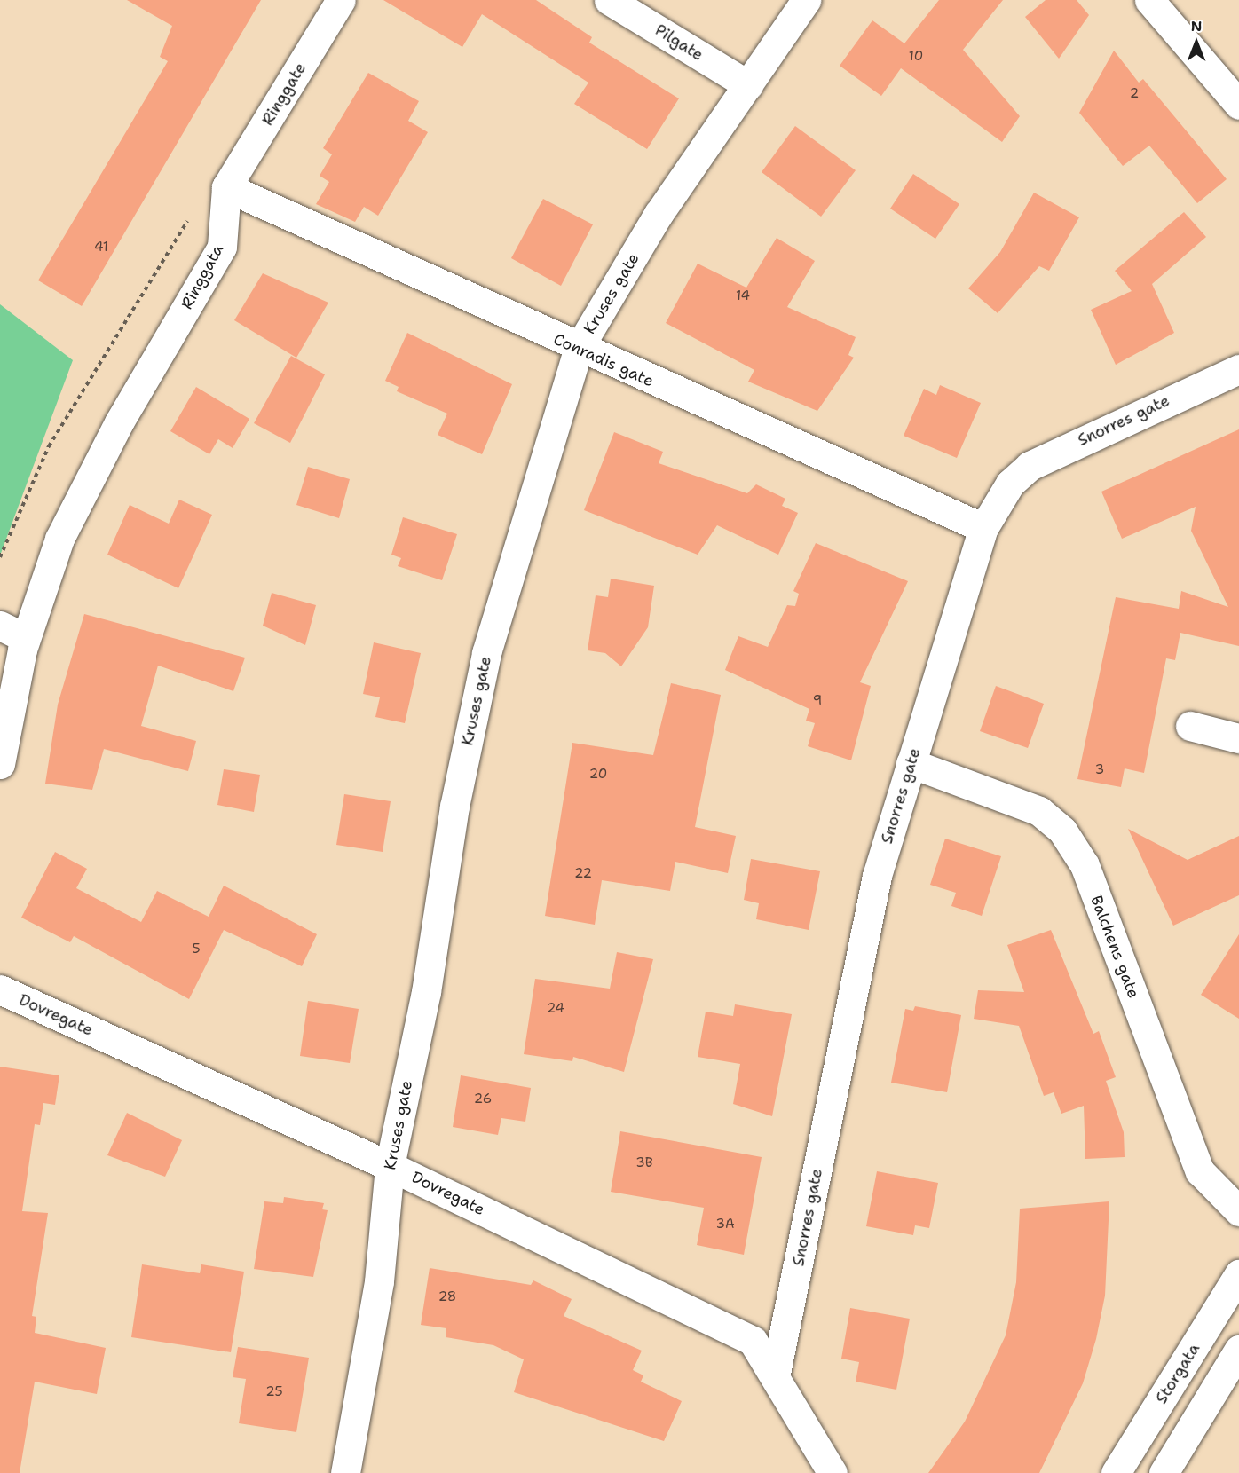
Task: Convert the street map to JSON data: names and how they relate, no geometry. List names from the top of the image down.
{
  "streets": {
    "street": [
      "Pilgate",
      "Ringgate",
      "Ringgata",
      "Kruses gate",
      "Conradis gate",
      "Snorres gate",
      "Balchens gate",
      "Dovregate",
      "Storgata"
    ]
  },
  "crossings": [
    ["Pilgate", "Kruses gate"],
    ["Ringgate", "Ringgata"],
    ["Ringgate", "Conradis gate"],
    ["Ringgata", "Conradis gate"],
    ["Kruses gate", "Conradis gate"],
    ["Kruses gate", "Dovregate"],
    ["Conradis gate", "Snorres gate"],
    ["Snorres gate", "Balchens gate"],
    ["Snorres gate", "Dovregate"]
  ],
  "house_numbers": [
    "10",
    "2",
    "41",
    "14",
    "9",
    "3",
    "20",
    "22",
    "5",
    "24",
    "26",
    "3B",
    "3A",
    "28",
    "25"
  ],
  "north": "top"
}
